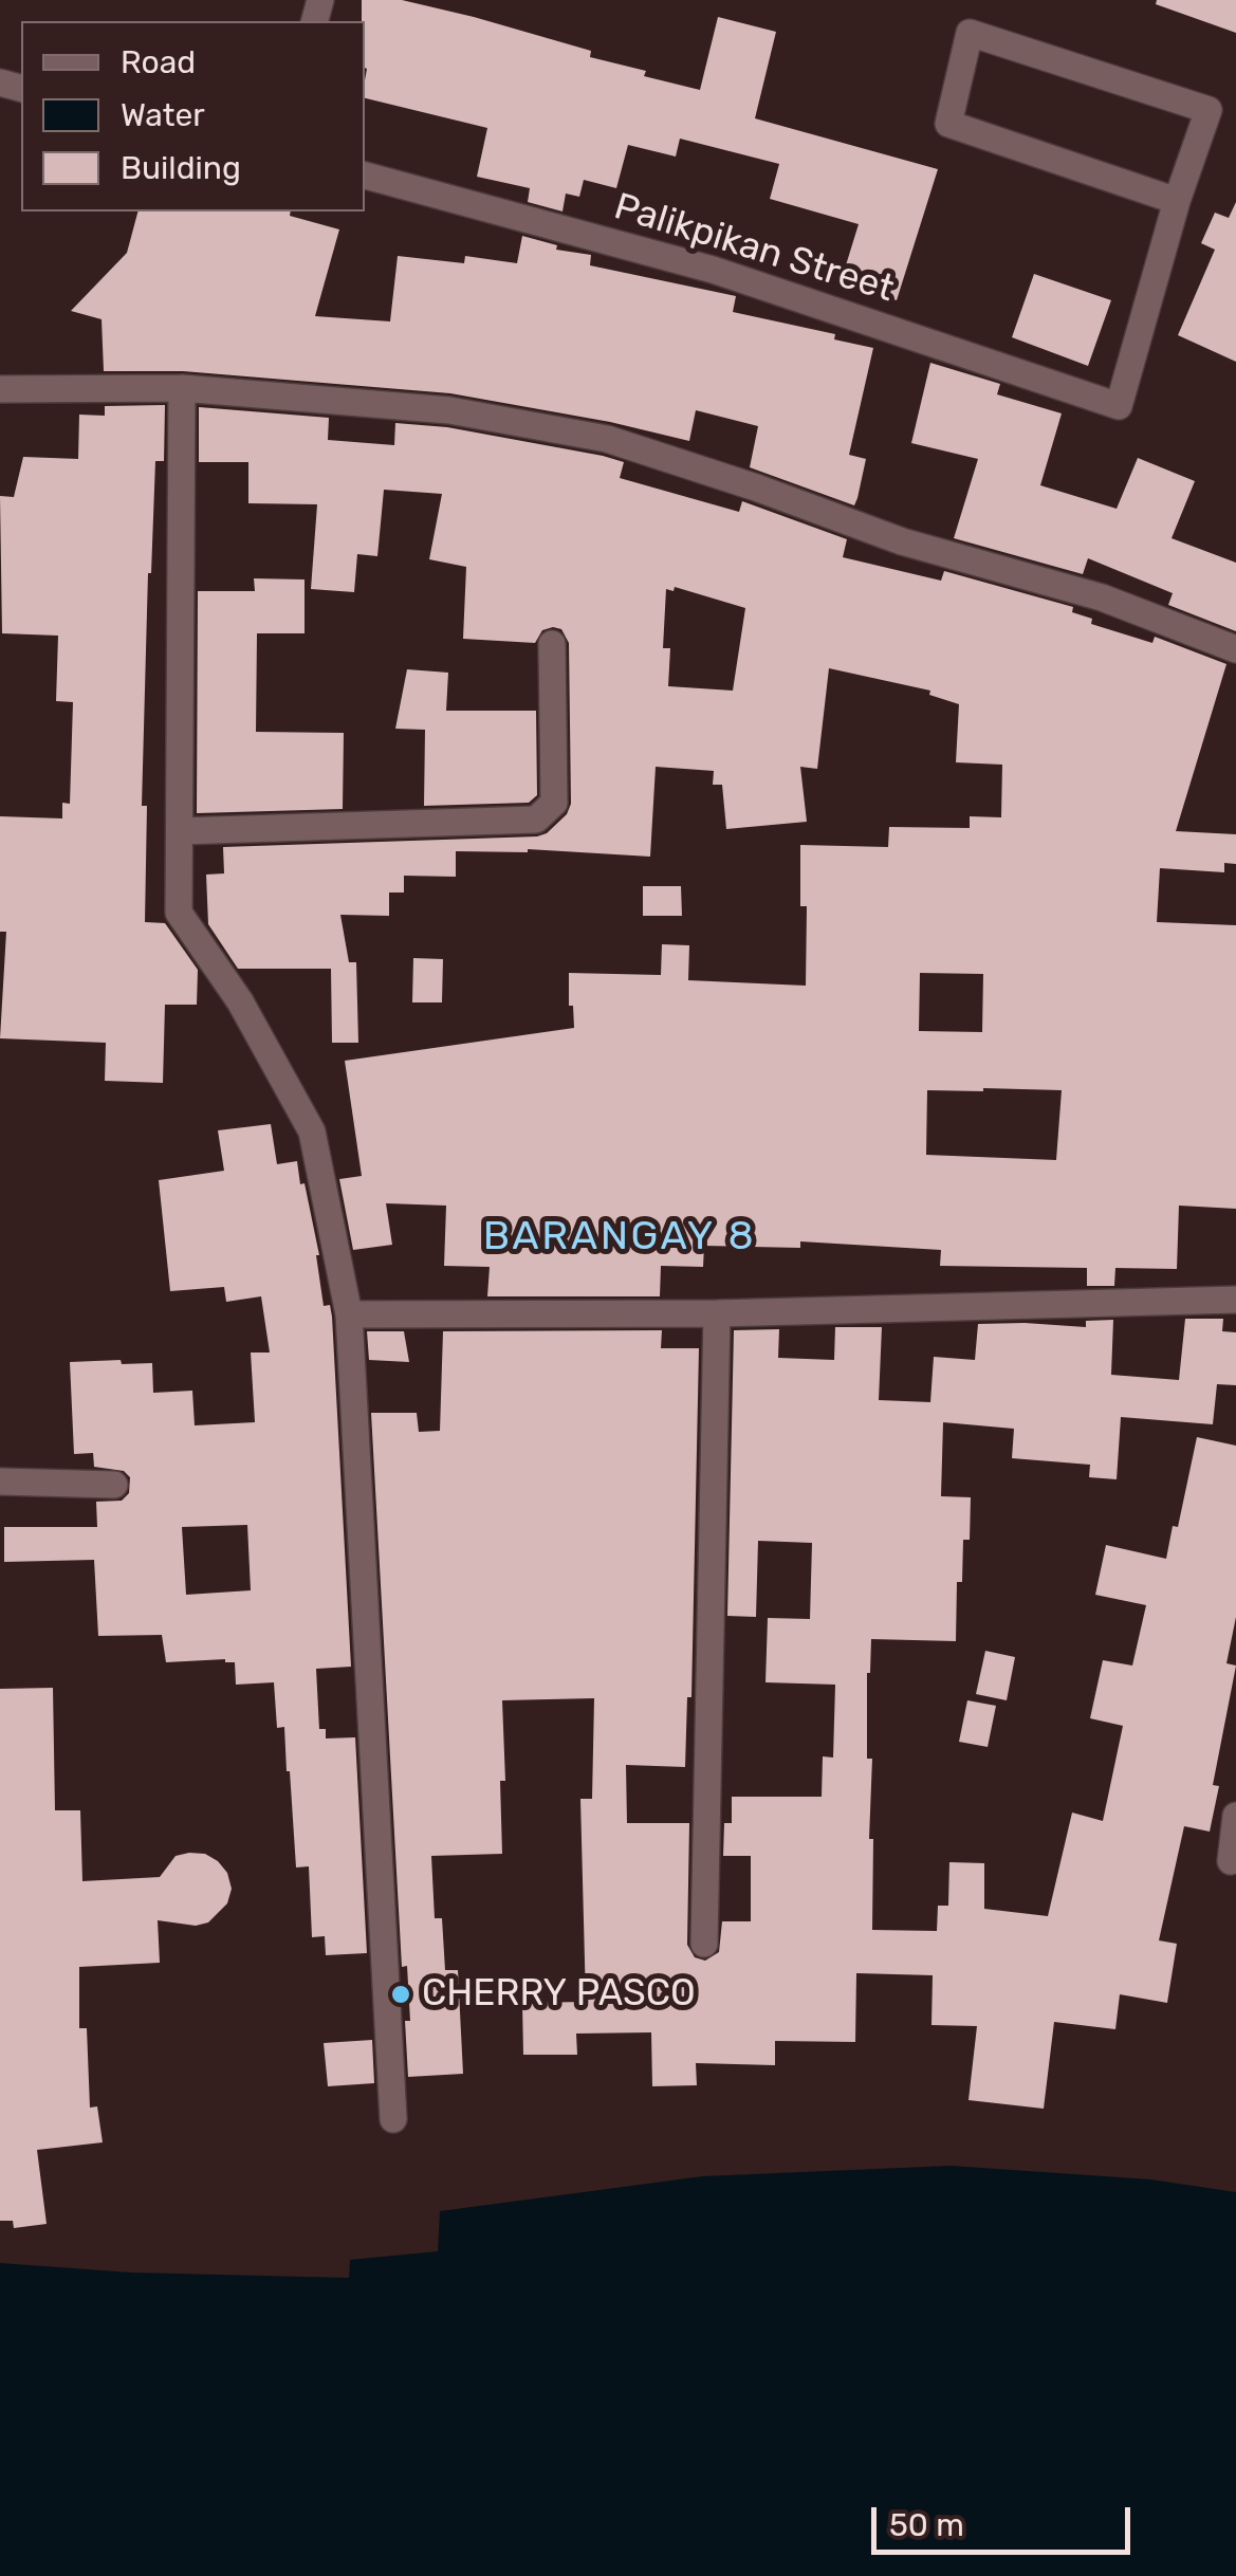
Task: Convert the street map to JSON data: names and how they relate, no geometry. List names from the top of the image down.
{
  "streets": {
    "street": ["Palikpikan Street"]
  },
  "districts": ["BARANGAY 8"],
  "places": ["CHERRY PASCO"],
  "legend": ["Road", "Water", "Building"],
  "scale_bar": "50 m"
}
